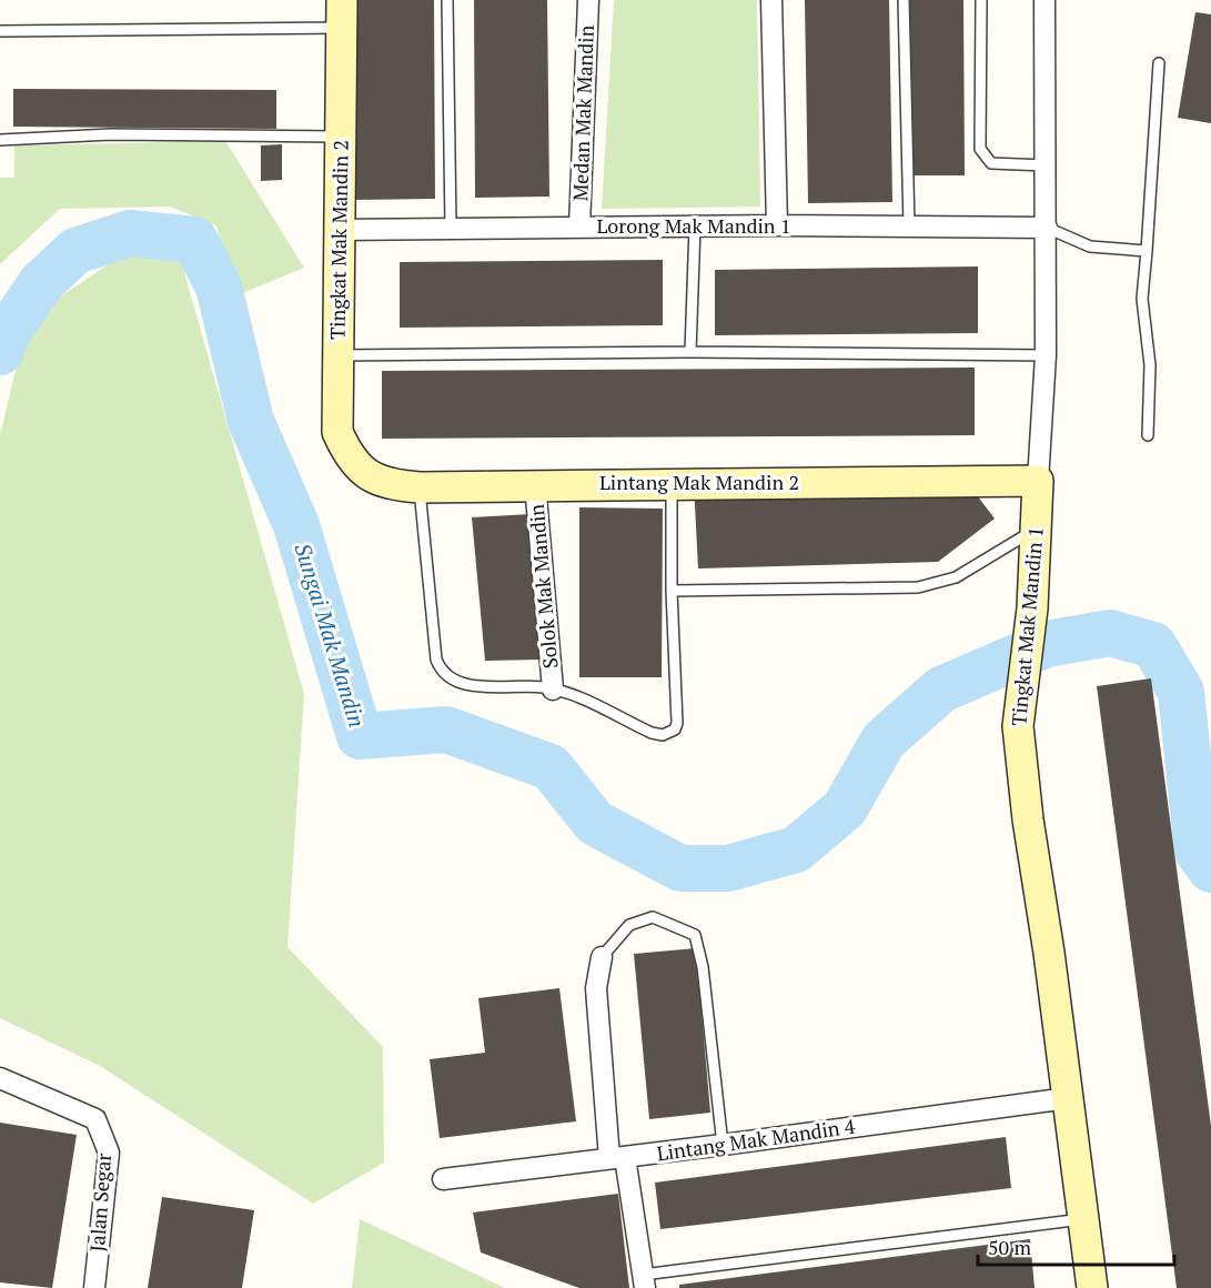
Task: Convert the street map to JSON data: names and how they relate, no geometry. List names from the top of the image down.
{
  "streets": {
    "street": [
      "Medan Mak Mandin",
      "Lorong Mak Mandin 1",
      "Tingkat Mak Mandin 2",
      "Lintang Mak Mandin 2",
      "Solok Mak Mandin",
      "Tingkat Mak Mandin 1",
      "Lintang Mak Mandin 4",
      "Jalan Segar"
    ]
  },
  "crossings": [
    ["Medan Mak Mandin", "Lorong Mak Mandin 1"],
    ["Lorong Mak Mandin 1", "Tingkat Mak Mandin 2"],
    ["Lorong Mak Mandin 1", "Tingkat Mak Mandin 1"],
    ["Tingkat Mak Mandin 2", "Lintang Mak Mandin 2"],
    ["Lintang Mak Mandin 2", "Solok Mak Mandin"],
    ["Lintang Mak Mandin 2", "Tingkat Mak Mandin 1"],
    ["Tingkat Mak Mandin 1", "Lintang Mak Mandin 4"]
  ],
  "water": ["Sungai Mak Mandin"],
  "scale_bar": "50 m"
}
